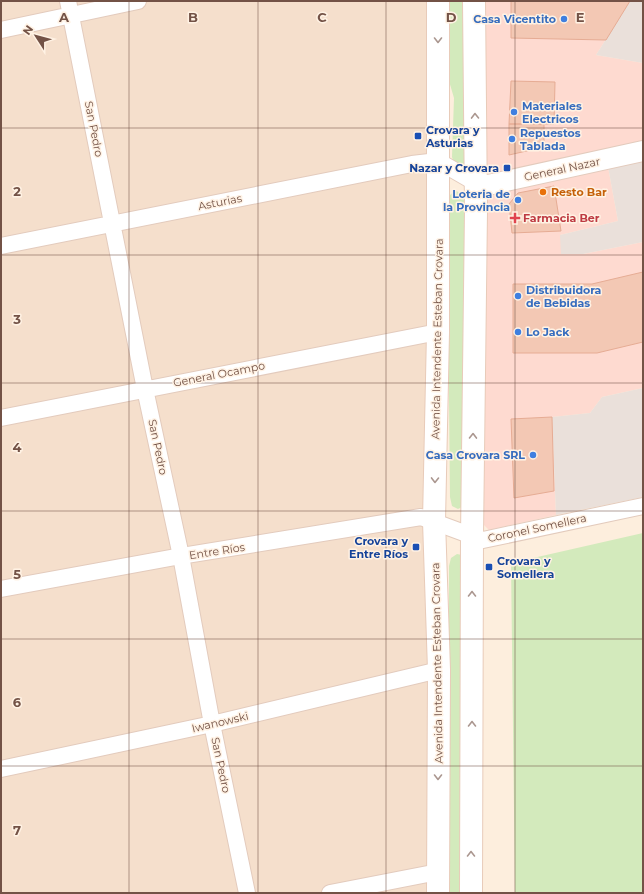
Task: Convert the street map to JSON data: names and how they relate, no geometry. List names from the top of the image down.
{
  "streets": {
    "main road": ["Avenida Intendente Esteban Crovara"],
    "street": [
      "San Pedro",
      "General Nazar",
      "Asturias",
      "General Ocampo",
      "Coronel Somellera",
      "Entre Ríos",
      "Iwanowski"
    ]
  },
  "crossings": [
    ["San Pedro", "Asturias"],
    ["San Pedro", "General Ocampo"],
    ["San Pedro", "Entre Ríos"],
    ["San Pedro", "Iwanowski"],
    ["Asturias", "Avenida Intendente Esteban Crovara"],
    ["Avenida Intendente Esteban Crovara", "General Ocampo"],
    ["Avenida Intendente Esteban Crovara", "Coronel Somellera"],
    ["Avenida Intendente Esteban Crovara", "Entre Ríos"],
    ["Avenida Intendente Esteban Crovara", "Iwanowski"],
    ["Coronel Somellera", "Entre Ríos"]
  ],
  "places": {
    "other": [
      "Casa Vicentito",
      "Materiales Electricos",
      "Repuestos Tablada",
      "Resto Bar",
      "Loteria de la Provincia",
      "Distribuidora de Bebidas",
      "Lo Jack",
      "Casa Crovara SRL"
    ],
    "transit": [
      "Crovara y Asturias",
      "Nazar y Crovara",
      "Crovara y Entre Ríos",
      "Crovara y Somellera"
    ],
    "health": ["Farmacia Ber"]
  },
  "north": "top left",
  "grid": {
    "columns": [
      "A",
      "B",
      "C",
      "D",
      "E"
    ],
    "rows": [
      "2",
      "3",
      "4",
      "5",
      "6",
      "7"
    ]
  }
}
